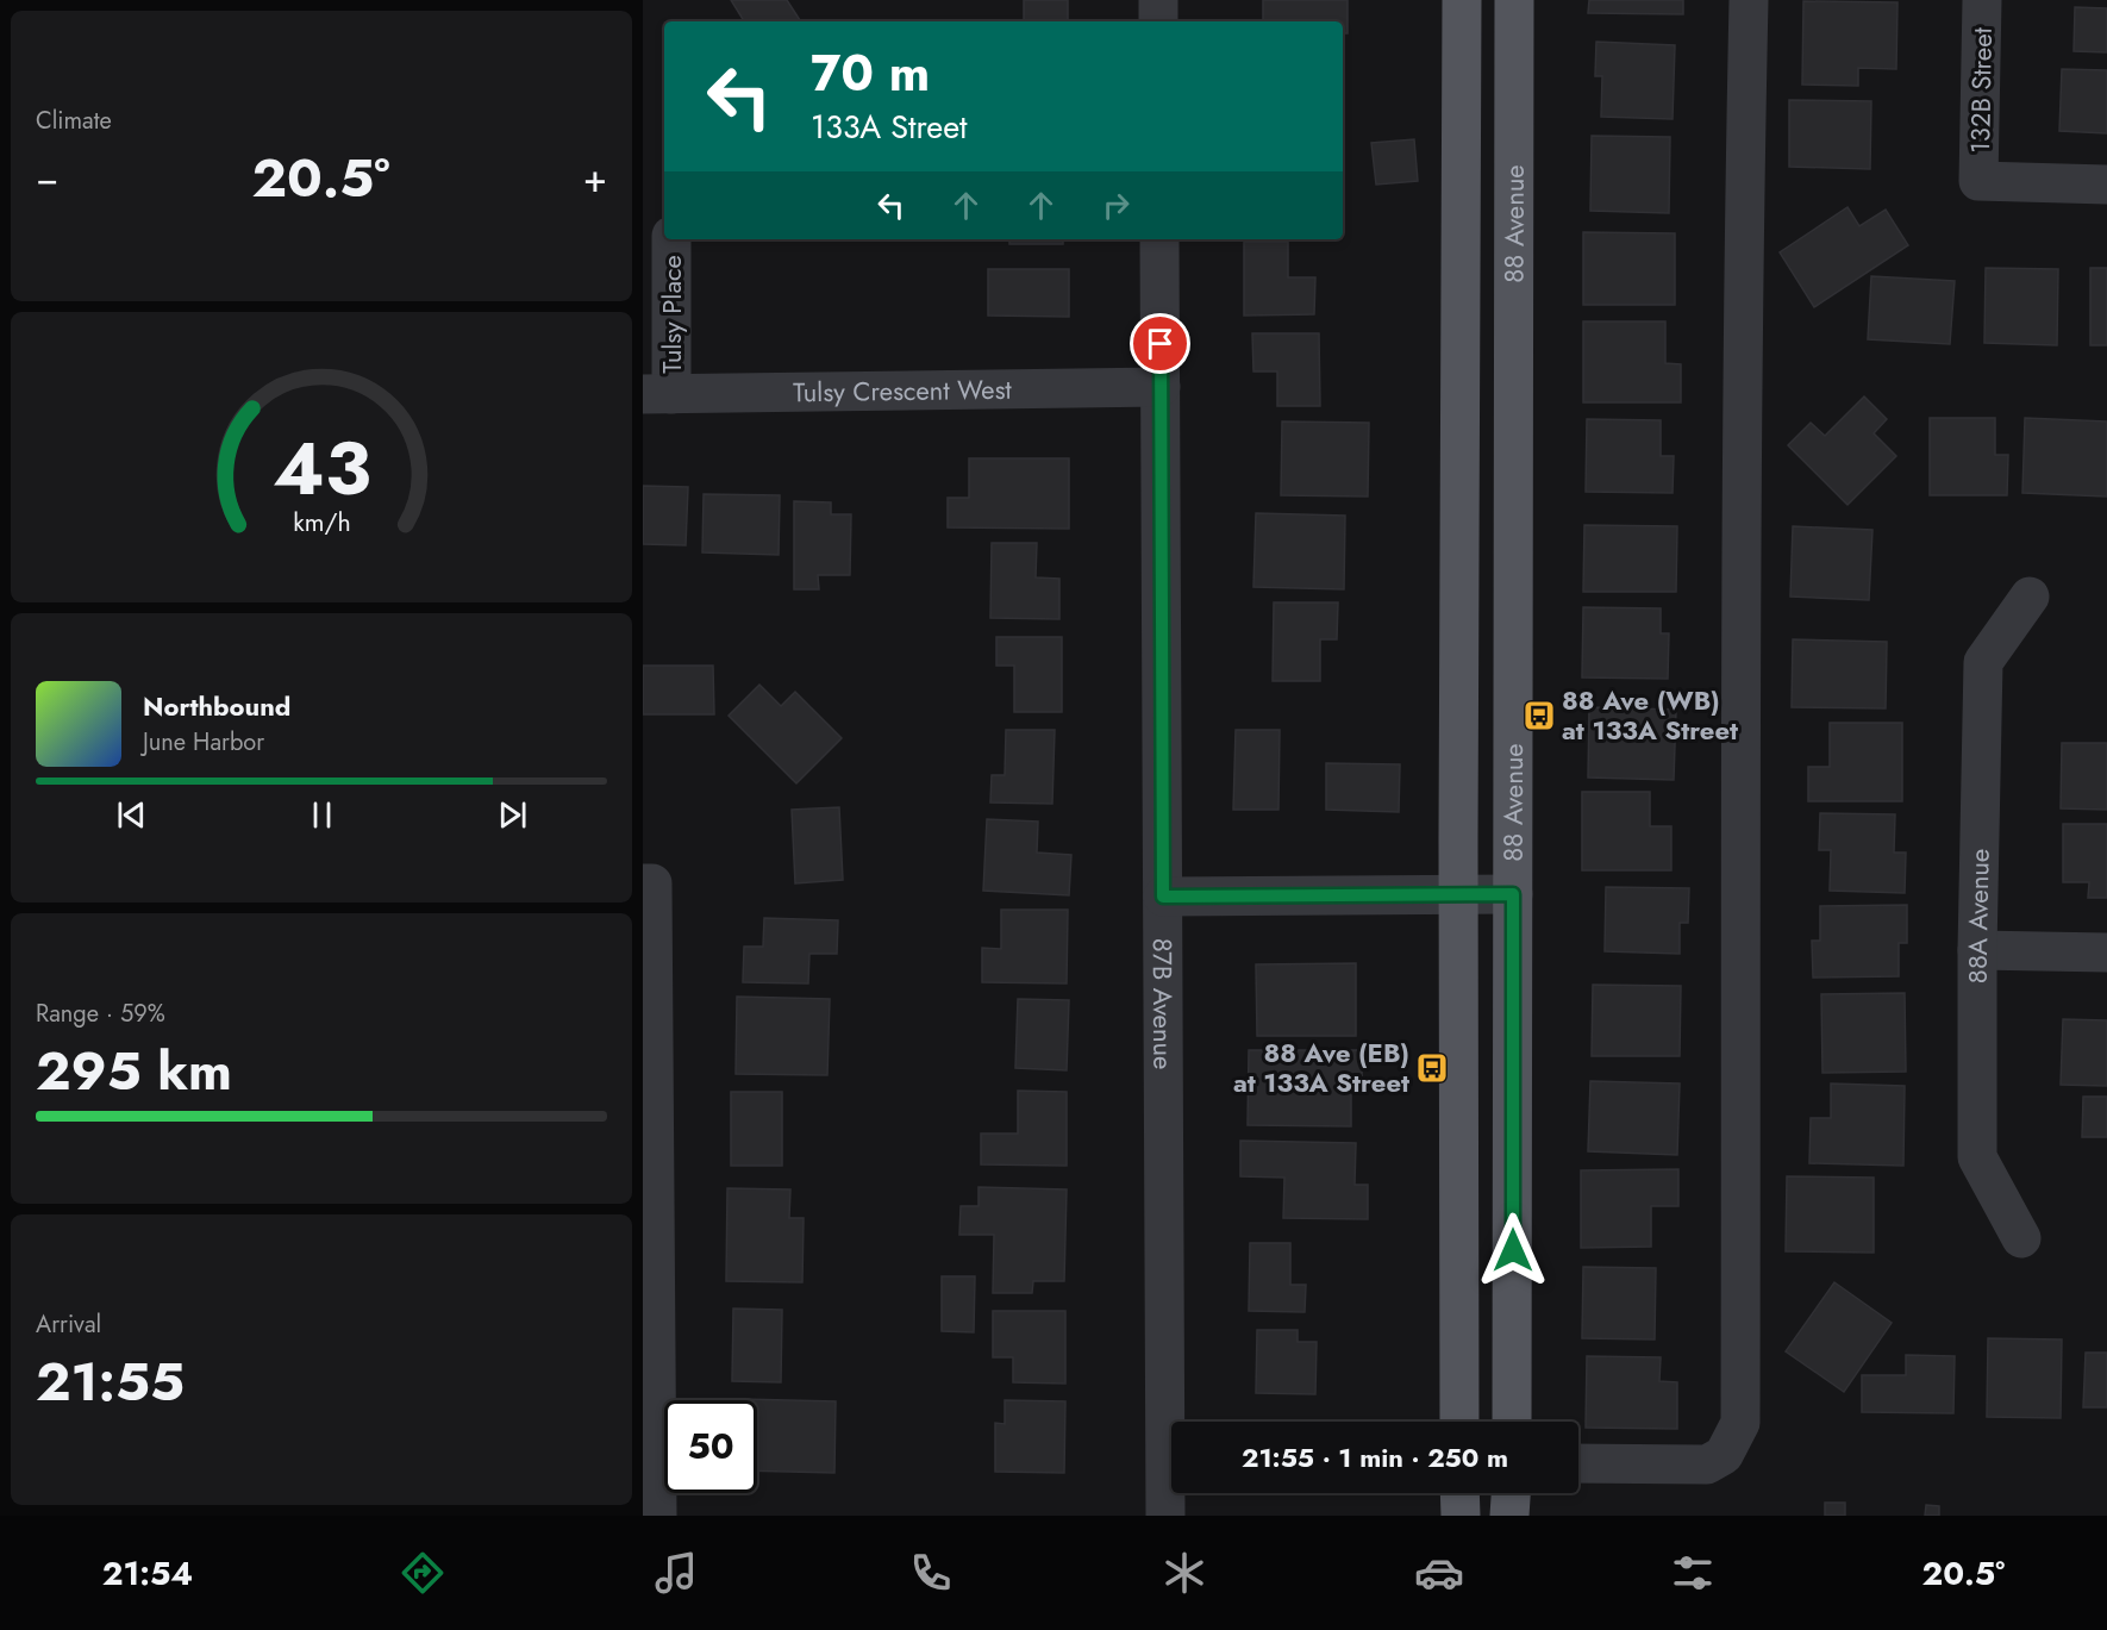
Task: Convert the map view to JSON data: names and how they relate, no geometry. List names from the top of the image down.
{
  "streets": {
    "main road": ["88 Avenue"],
    "street": [
      "132B Street",
      "Tulsy Place",
      "Tulsy Crescent West",
      "88A Avenue",
      "87B Avenue"
    ]
  },
  "crossings": [
    ["Tulsy Place", "Tulsy Crescent West"],
    ["Tulsy Crescent West", "87B Avenue"]
  ],
  "places": {
    "bus stop": ["88 Ave (WB) at 133A Street", "88 Ave (EB) at 133A Street"]
  },
  "page": {
    "tile": [
      "Climate",
      ["Range · 59%", "295 km"],
      ["Arrival", "21:55"]
    ],
    "turn": ["70 m", "133A Street"],
    "heat": ["−", "20.5°", "+"],
    "song": ["Northbound", "June Harbor"],
    "limit": "50",
    "trip": "21:55 · 1 min · 250 m",
    "tabs": ["21:54", "20.5°"],
    "gauge": ["43", "km/h"]
  }
}
